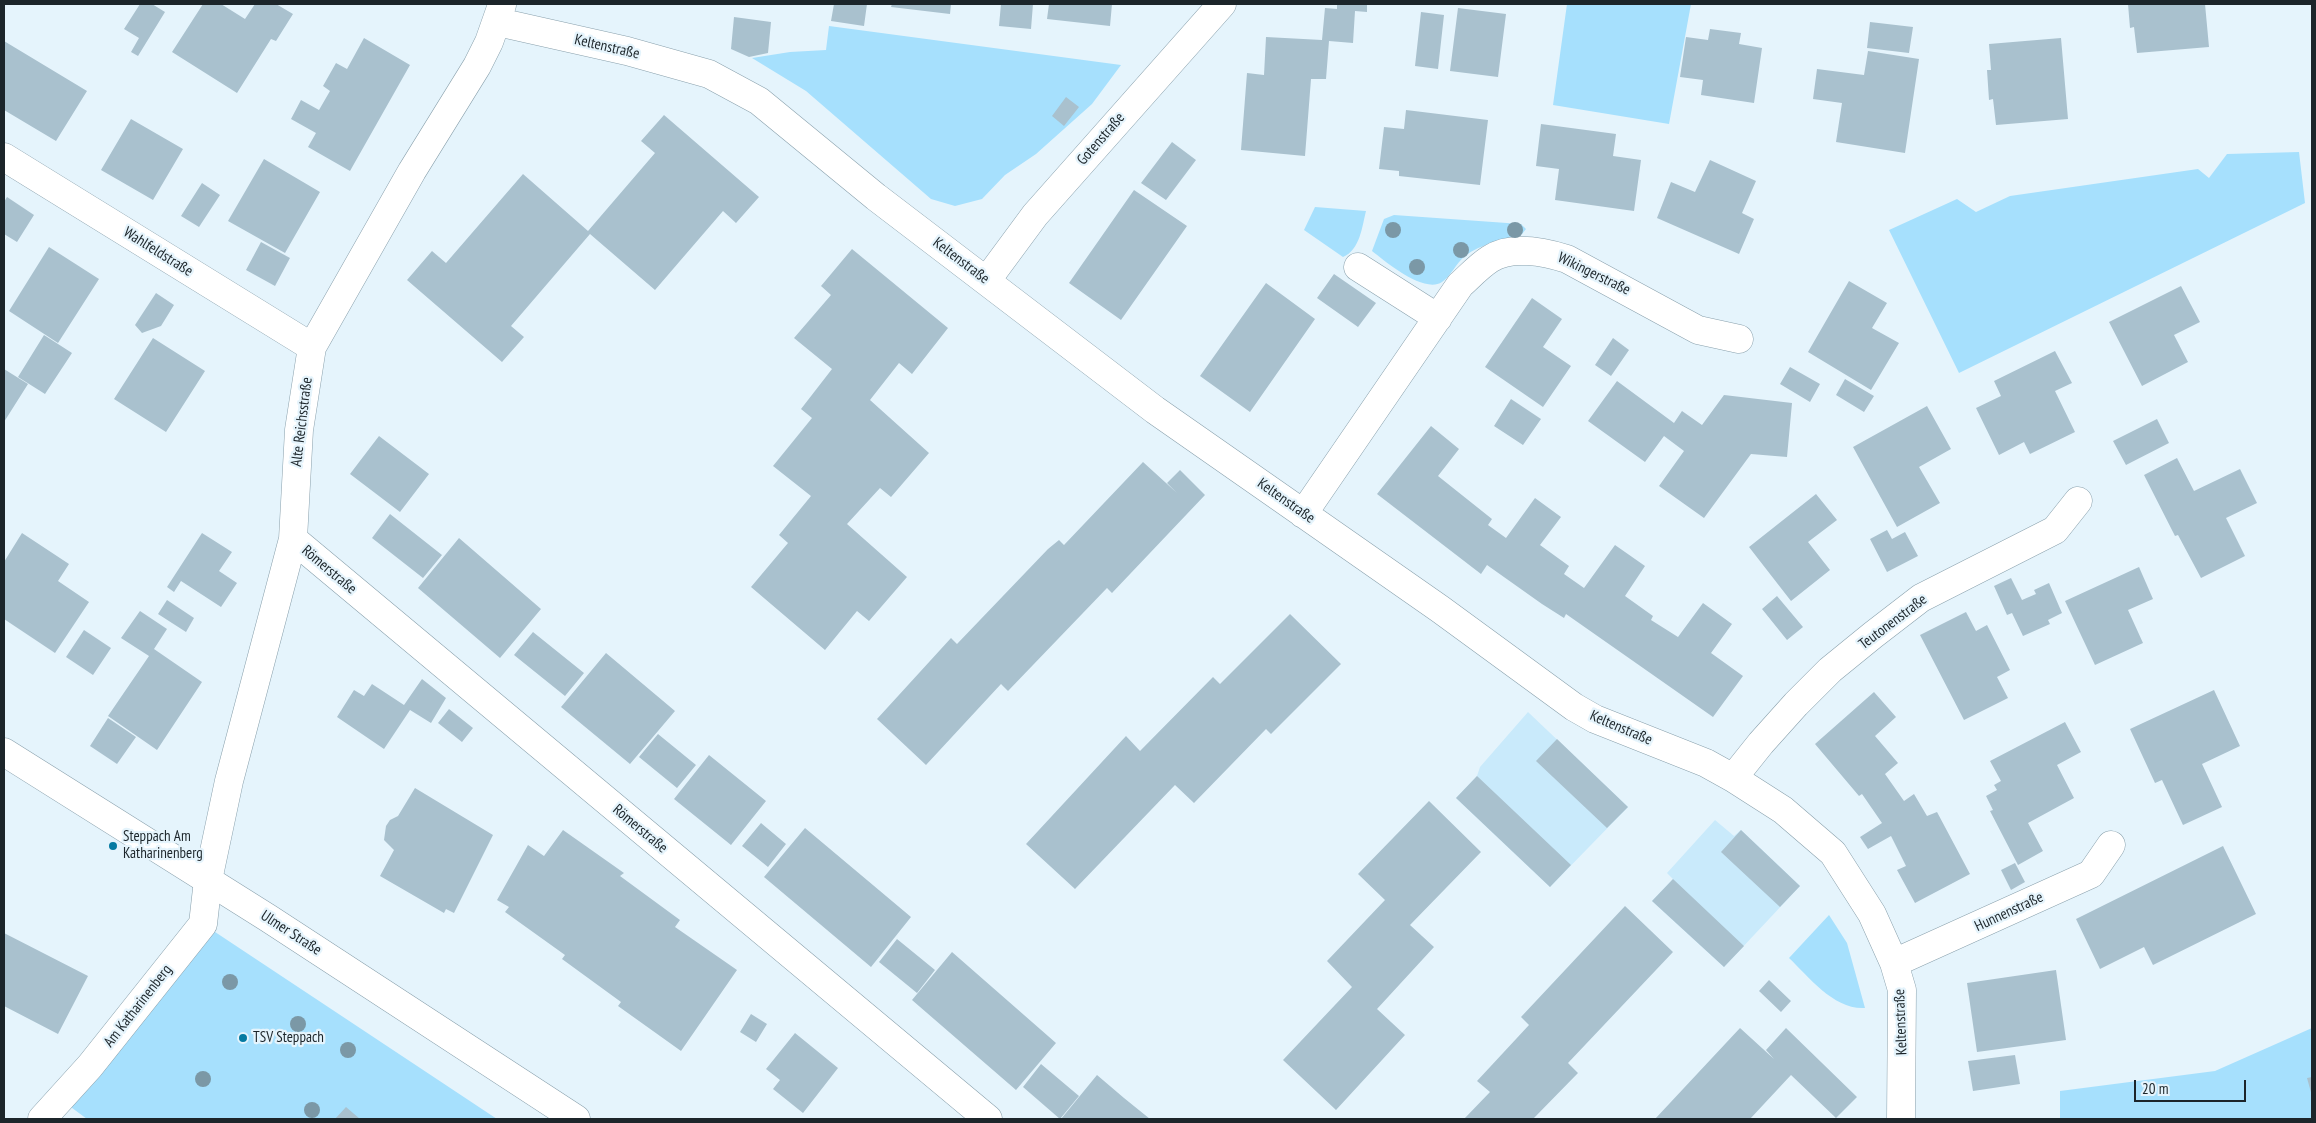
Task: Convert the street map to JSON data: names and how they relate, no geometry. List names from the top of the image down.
{
  "streets": {
    "street": [
      "Keltenstraße",
      "Gotenstraße",
      "Wahlfeldstraße",
      "Wikingerstraße",
      "Alte Reichsstraße",
      "Römerstraße",
      "Teutonenstraße",
      "Hunnenstraße",
      "Ulmer Straße",
      "Am Katharinenberg"
    ]
  },
  "crossings": [
    ["Keltenstraße", "Gotenstraße"],
    ["Keltenstraße", "Wikingerstraße"],
    ["Keltenstraße", "Alte Reichsstraße"],
    ["Keltenstraße", "Teutonenstraße"],
    ["Keltenstraße", "Hunnenstraße"],
    ["Wahlfeldstraße", "Alte Reichsstraße"],
    ["Alte Reichsstraße", "Römerstraße"],
    ["Alte Reichsstraße", "Ulmer Straße"],
    ["Alte Reichsstraße", "Am Katharinenberg"],
    ["Ulmer Straße", "Am Katharinenberg"]
  ],
  "places": ["Steppach Am Katharinenberg", "TSV Steppach"],
  "scale_bar": "20 m"
}
